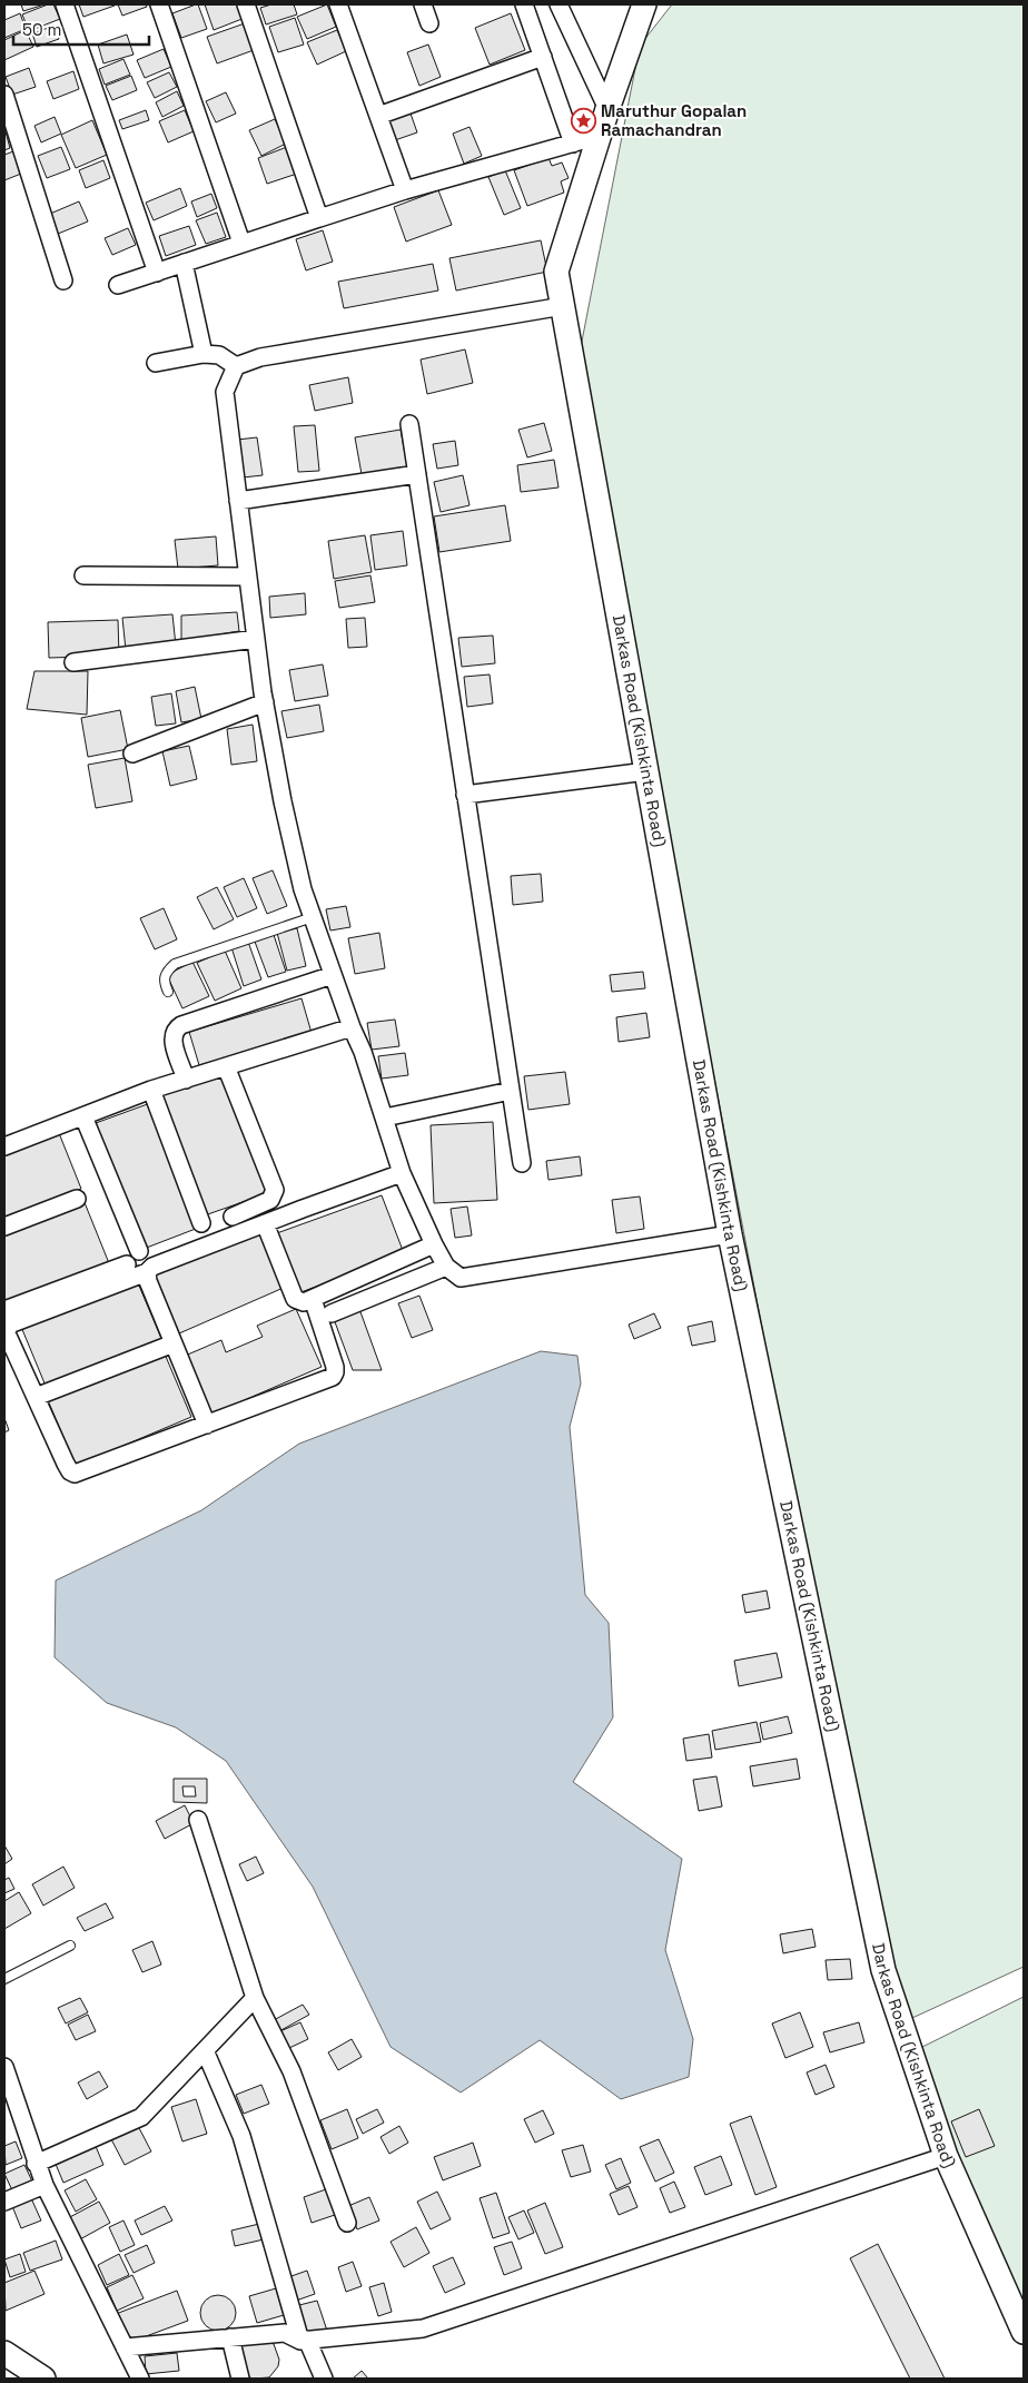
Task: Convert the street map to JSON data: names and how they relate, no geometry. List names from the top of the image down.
{
  "streets": {
    "main road": ["Darkas Road (Kishkinta Road)"]
  },
  "places": {
    "place": ["Maruthur Gopalan Ramachandran"]
  },
  "scale_bar": "50 m"
}
